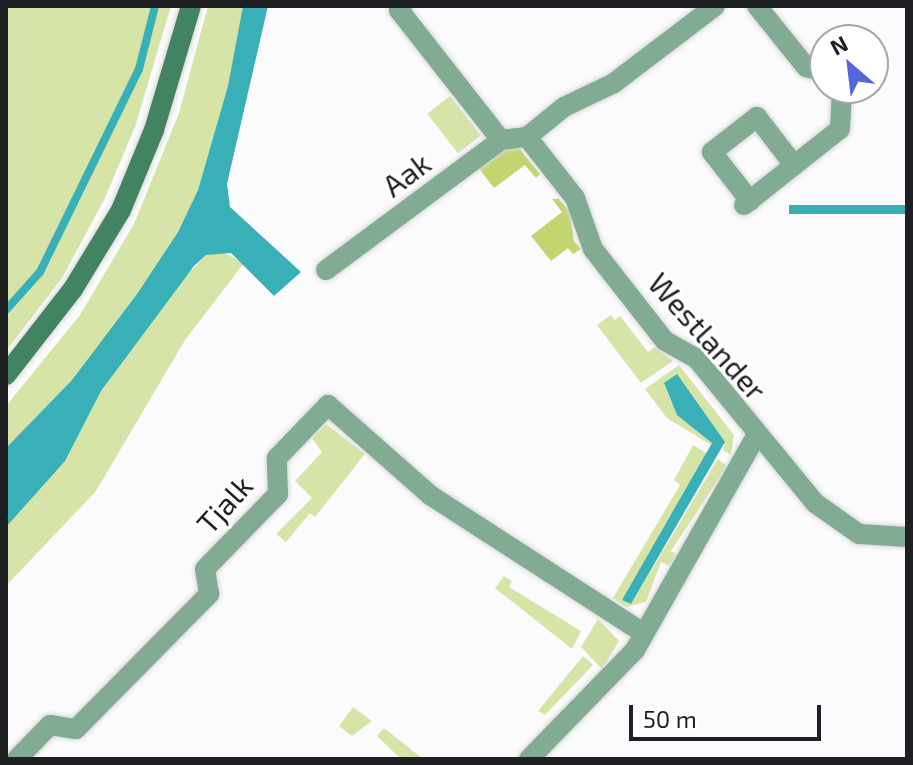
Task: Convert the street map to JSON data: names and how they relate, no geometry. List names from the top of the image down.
{
  "streets": {
    "street": ["Aak", "Westlander", "Tjalk"]
  },
  "crossings": [
    ["Westlander", "Tjalk"]
  ],
  "scale_bar": "50 m",
  "north": "top left"
}
